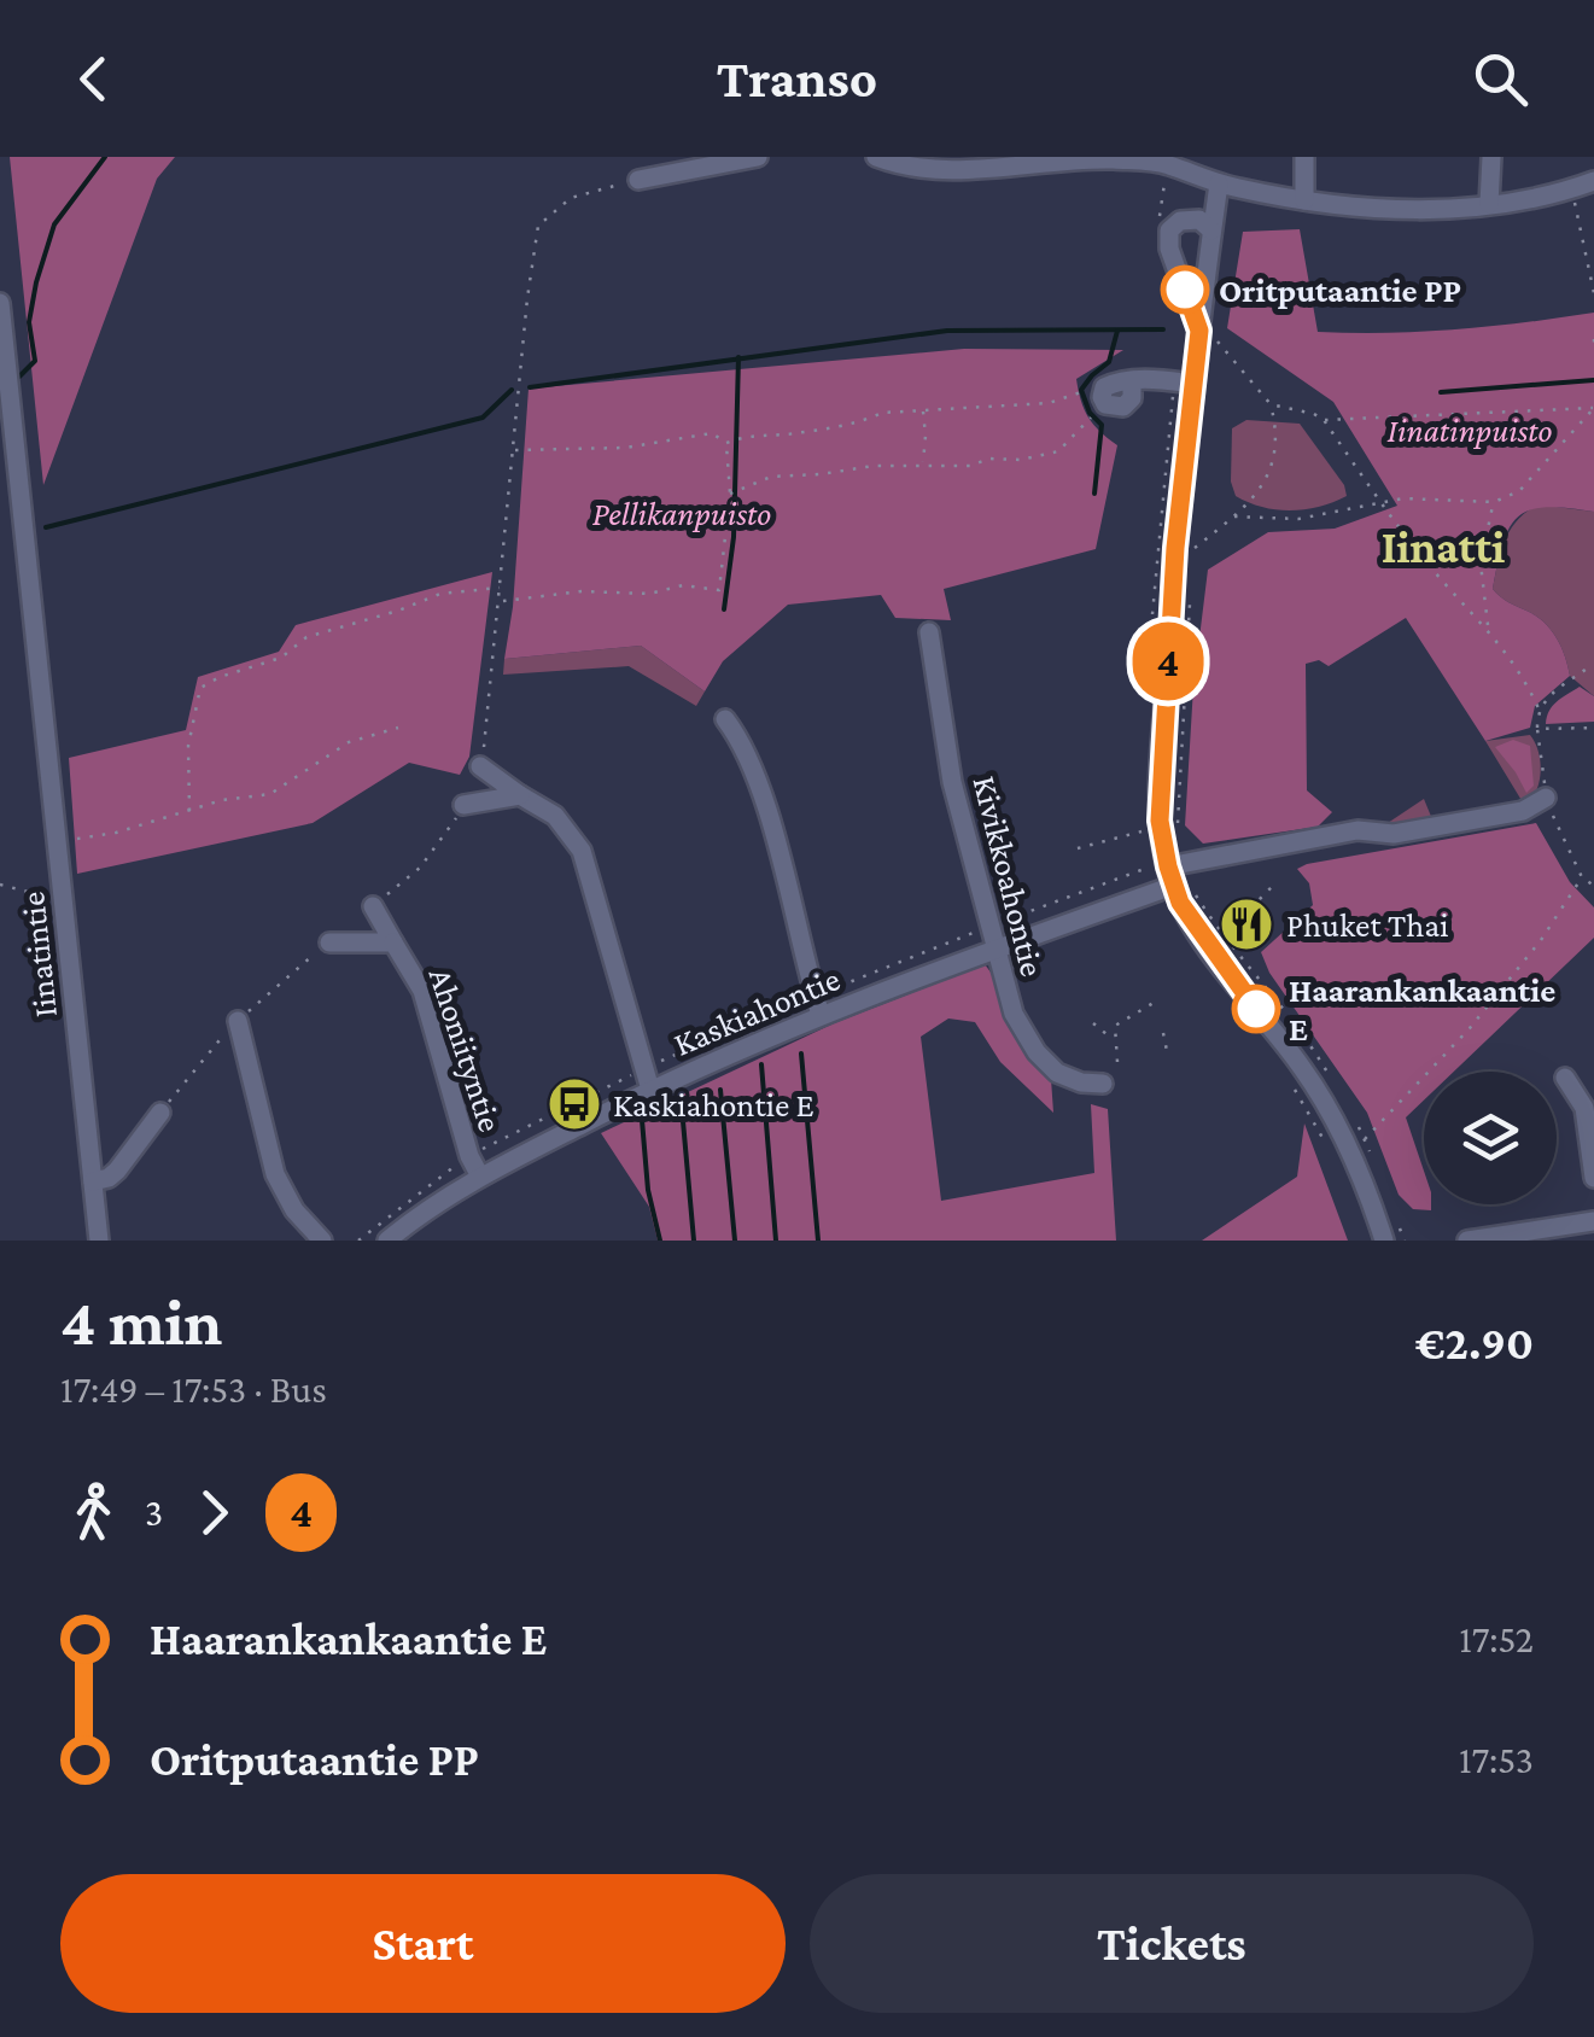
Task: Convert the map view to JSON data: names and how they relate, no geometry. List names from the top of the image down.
{
  "streets": {
    "street": [
      "Kivikkoahontie",
      "Iinatintie",
      "Kaskiahontie",
      "Ahoniityntie"
    ]
  },
  "crossings": [
    ["Kivikkoahontie", "Kaskiahontie"],
    ["Kaskiahontie", "Ahoniityntie"]
  ],
  "districts": ["Iinatti"],
  "parks": ["Iinatinpuisto", "Pellikanpuisto"],
  "places": {
    "other": ["Oritputaantie PP", "Haarankankaantie E"],
    "restaurant": ["Phuket Thai"],
    "bus stop": ["Kaskiahontie E"]
  },
  "lines": ["bus line 4"],
  "page": {
    "header": "Transo",
    "on_map": "4",
    "heading": ["4 min", "17:49 – 17:53 · Bus", "€2.90"],
    "legs": ["3", "4"],
    "list": [
      {
        "name": "Haarankankaantie E",
        "value": "17:52"
      },
      {
        "name": "Oritputaantie PP",
        "value": "17:53"
      }
    ],
    "buttons": ["Start", "Tickets"]
  }
}
